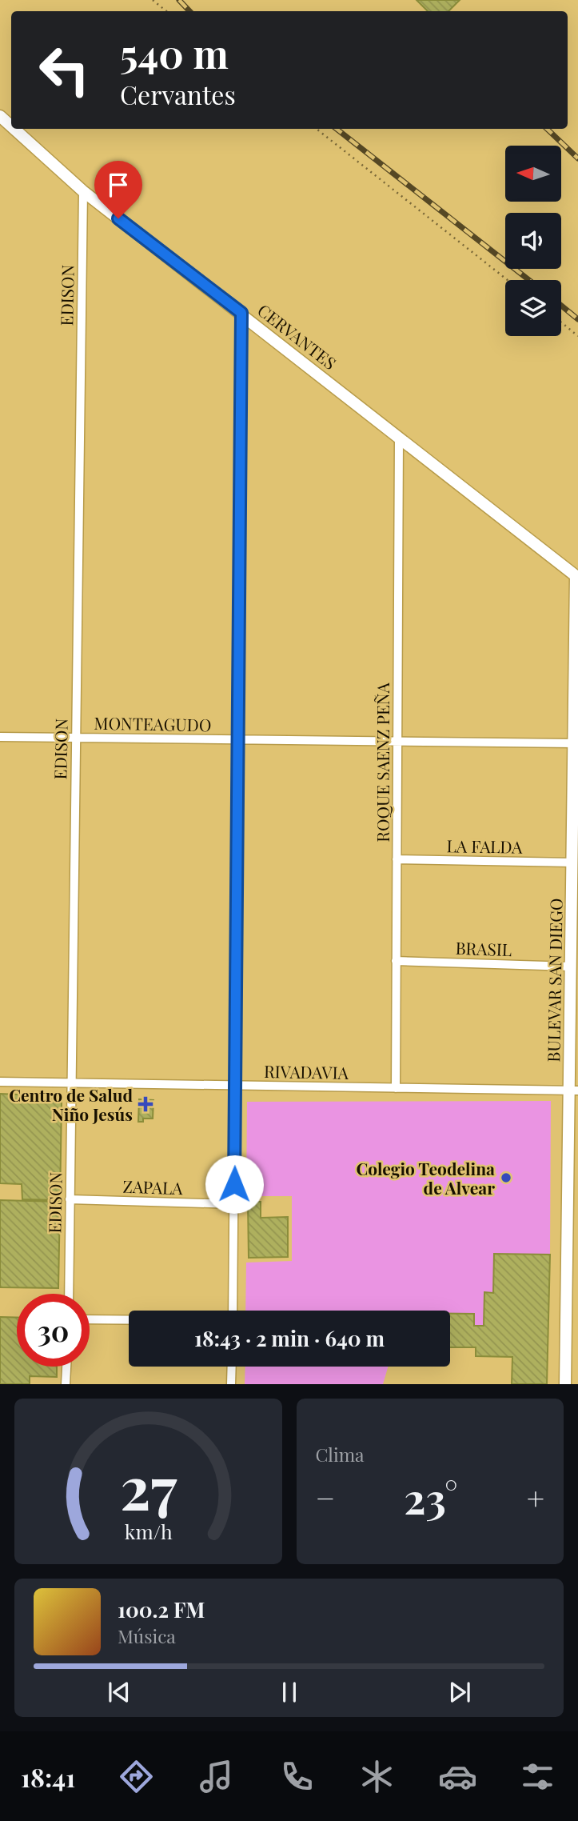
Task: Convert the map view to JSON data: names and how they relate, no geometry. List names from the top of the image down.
{
  "streets": {
    "street": [
      "EDISON",
      "CERVANTES",
      "MONTEAGUDO",
      "ROQUE SAENZ PEÑA",
      "LA FALDA",
      "BRASIL",
      "BULEVAR SAN DIEGO",
      "RIVADAVIA",
      "ZAPALA"
    ]
  },
  "crossings": [
    ["EDISON", "CERVANTES"],
    ["EDISON", "MONTEAGUDO"],
    ["EDISON", "RIVADAVIA"],
    ["EDISON", "ZAPALA"],
    ["CERVANTES", "ROQUE SAENZ PEÑA"],
    ["CERVANTES", "BULEVAR SAN DIEGO"],
    ["MONTEAGUDO", "ROQUE SAENZ PEÑA"],
    ["MONTEAGUDO", "BULEVAR SAN DIEGO"],
    ["ROQUE SAENZ PEÑA", "LA FALDA"],
    ["ROQUE SAENZ PEÑA", "BRASIL"],
    ["ROQUE SAENZ PEÑA", "RIVADAVIA"],
    ["LA FALDA", "BULEVAR SAN DIEGO"],
    ["BRASIL", "BULEVAR SAN DIEGO"],
    ["BULEVAR SAN DIEGO", "RIVADAVIA"]
  ],
  "places": {
    "health": ["Centro de Salud Niño Jesús"],
    "other": ["Colegio Teodelina de Alvear"]
  },
  "north": "left",
  "page": {
    "turn": ["540 m", "Cervantes"],
    "limit": "30",
    "trip": "18:43 · 2 min · 640 m",
    "tile": "Clima",
    "heat": ["−", "23°", "+"],
    "song": ["100.2 FM", "Música"],
    "tabs": "18:41",
    "gauge": ["27", "km/h"]
  }
}
